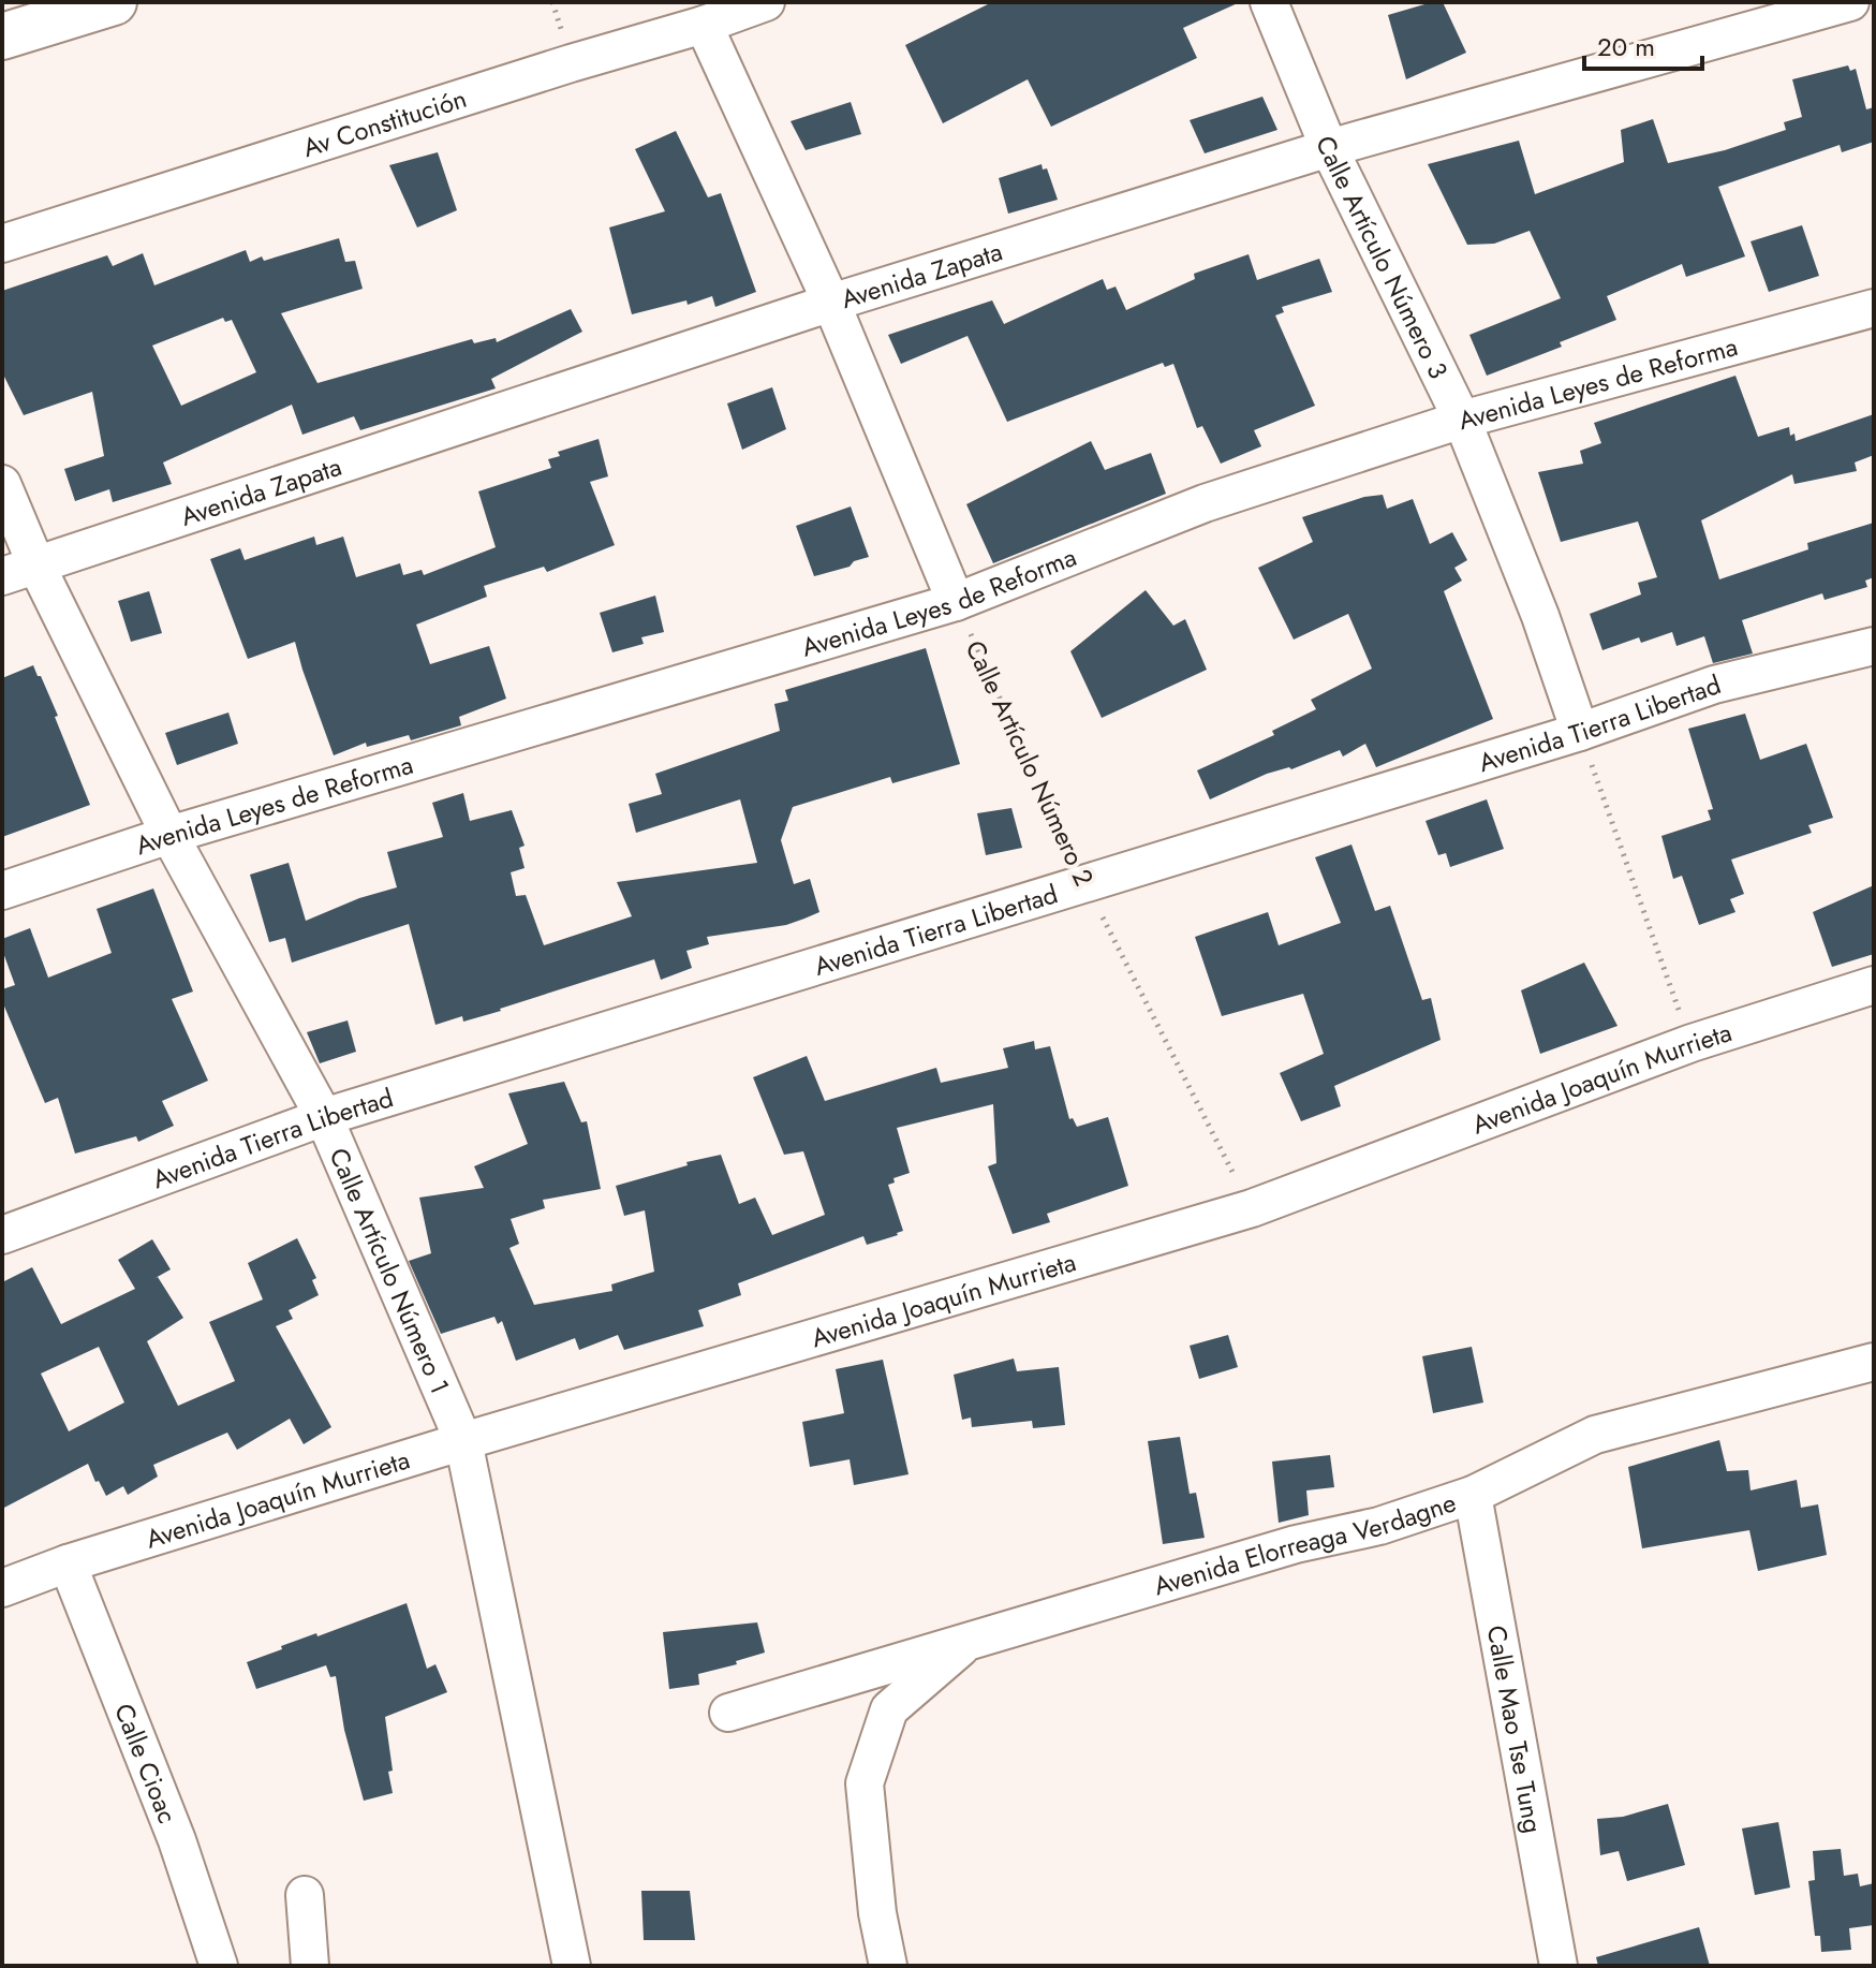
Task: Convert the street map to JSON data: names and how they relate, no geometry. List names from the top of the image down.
{
  "streets": {
    "street": [
      "Av Constitución",
      "Calle Artículo Número 3",
      "Avenida Zapata",
      "Avenida Leyes de Reforma",
      "Avenida Tierra Libertad",
      "Avenida Joaquín Murrieta",
      "Calle Artículo Número 1",
      "Avenida Elorreaga Verdagne",
      "Calle Mao Tse Tung",
      "Calle Cioac"
    ],
    "path": ["Calle Artículo Número 2"]
  },
  "crossings": [
    ["Calle Artículo Número 3", "Avenida Zapata"],
    ["Calle Artículo Número 3", "Avenida Leyes de Reforma"],
    ["Calle Artículo Número 3", "Avenida Tierra Libertad"],
    ["Avenida Zapata", "Calle Artículo Número 1"],
    ["Avenida Leyes de Reforma", "Calle Artículo Número 2"],
    ["Avenida Leyes de Reforma", "Calle Artículo Número 1"],
    ["Avenida Tierra Libertad", "Calle Artículo Número 2"],
    ["Avenida Tierra Libertad", "Calle Artículo Número 1"],
    ["Calle Artículo Número 2", "Avenida Joaquín Murrieta"],
    ["Avenida Joaquín Murrieta", "Calle Artículo Número 1"],
    ["Avenida Joaquín Murrieta", "Calle Cioac"],
    ["Avenida Elorreaga Verdagne", "Calle Mao Tse Tung"]
  ],
  "scale_bar": "20 m"
}
